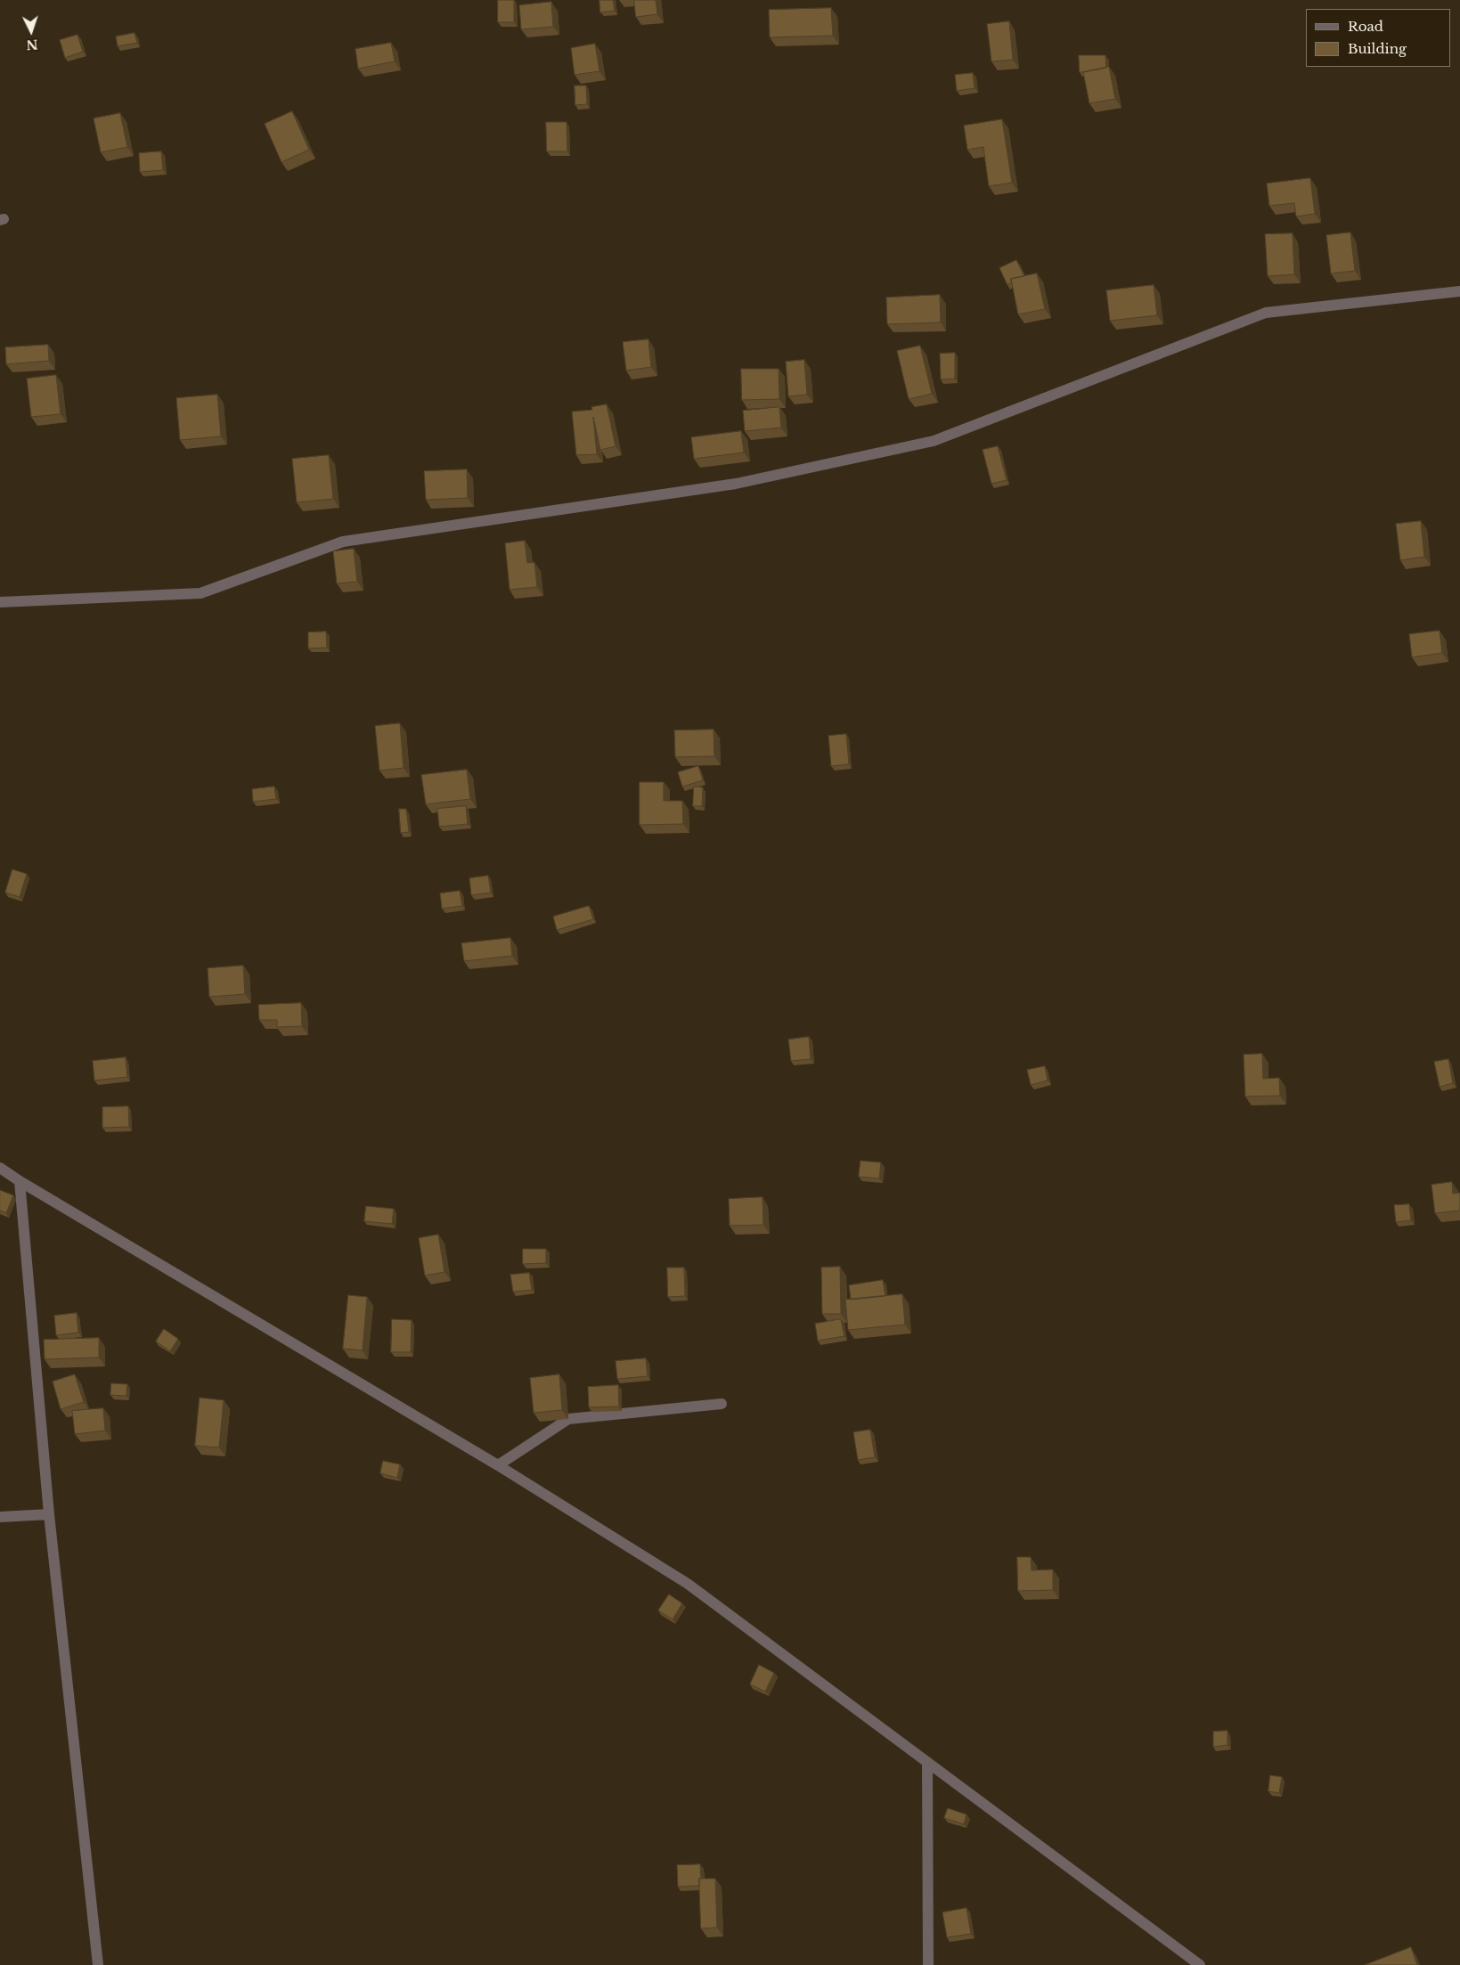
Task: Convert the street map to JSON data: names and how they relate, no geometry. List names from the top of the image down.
{
  "legend": ["Road", "Building"],
  "north": "bottom"
}
